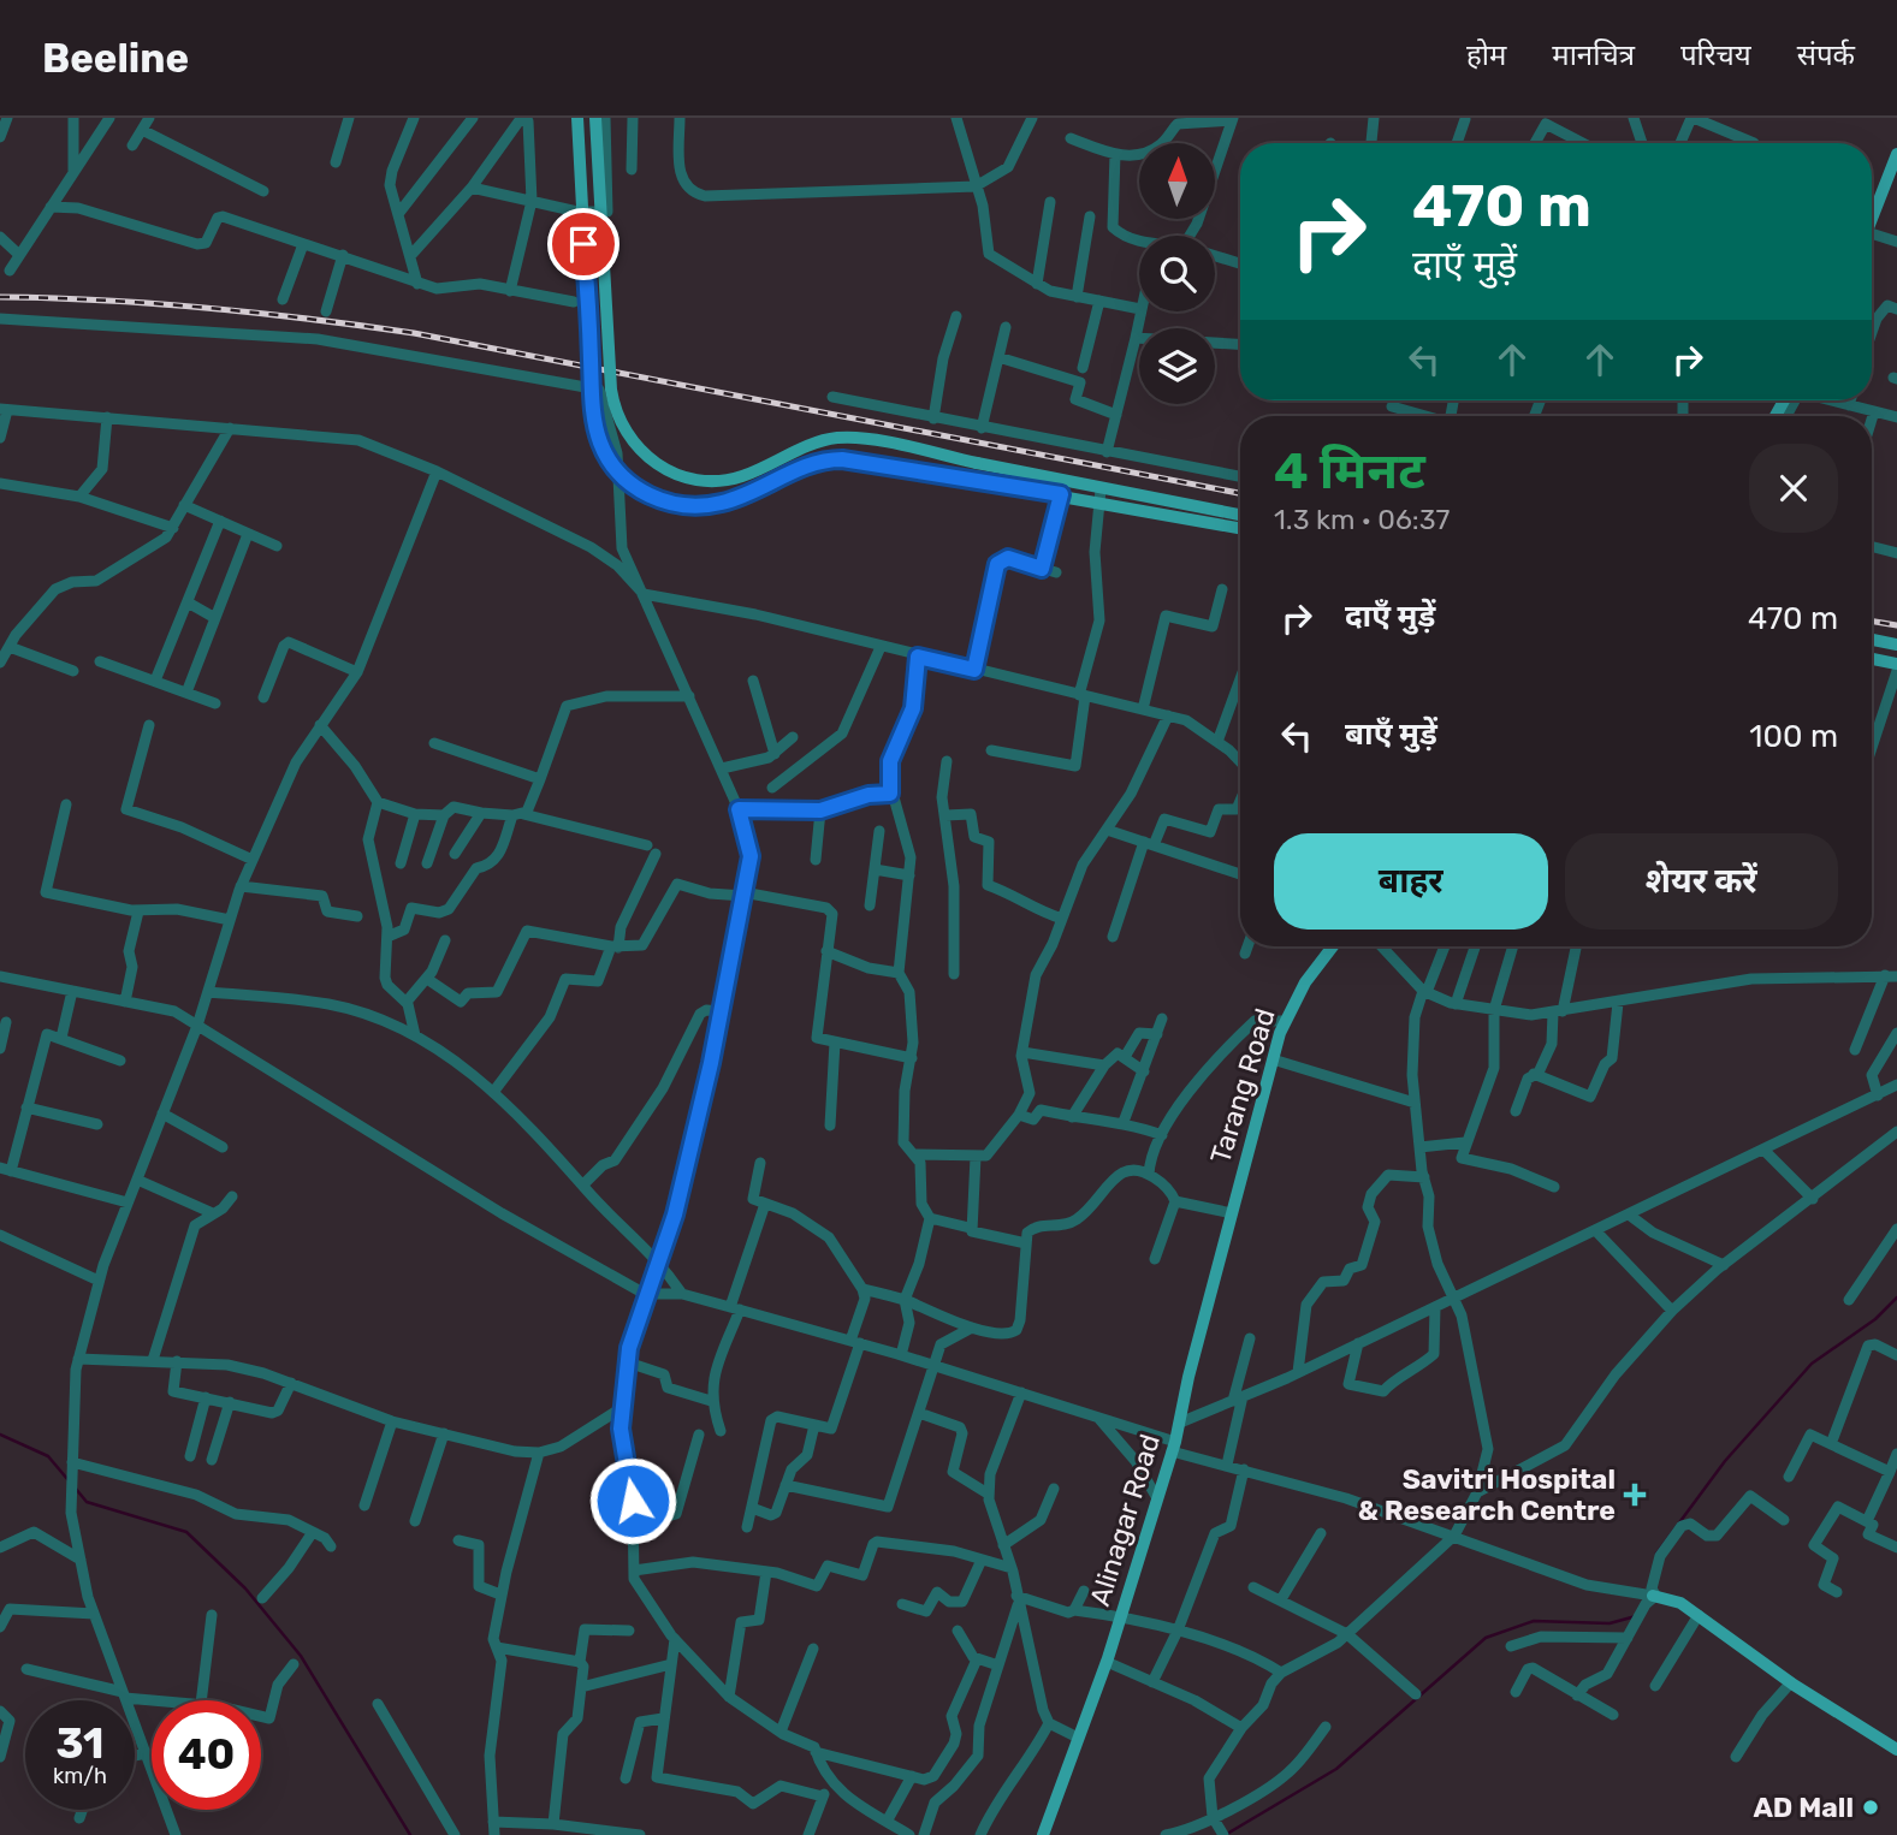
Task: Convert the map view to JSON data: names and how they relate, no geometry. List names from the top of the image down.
{
  "streets": {
    "main road": ["Tarang Road", "Alinagar Road"]
  },
  "crossings": [
    ["Tarang Road", "Alinagar Road"]
  ],
  "places": {
    "health": ["Savitri Hospital & Research Centre"],
    "other": ["AD Mall"]
  },
  "north": "top",
  "page": {
    "header": "Beeline",
    "nav": [
      "होम",
      "मानचित्र",
      "परिचय",
      "संपर्क"
    ],
    "turn": ["470 m", "दाएँ मुड़ें"],
    "heading": ["4 मिनट", "1.3 km · 06:37"],
    "list": [
      {
        "name": "दाएँ मुड़ें",
        "value": "470 m"
      },
      {
        "name": "बाएँ मुड़ें",
        "value": "100 m"
      }
    ],
    "buttons": ["बाहर", "शेयर करें"],
    "speed": "31 km/h",
    "limit": "40"
  }
}
